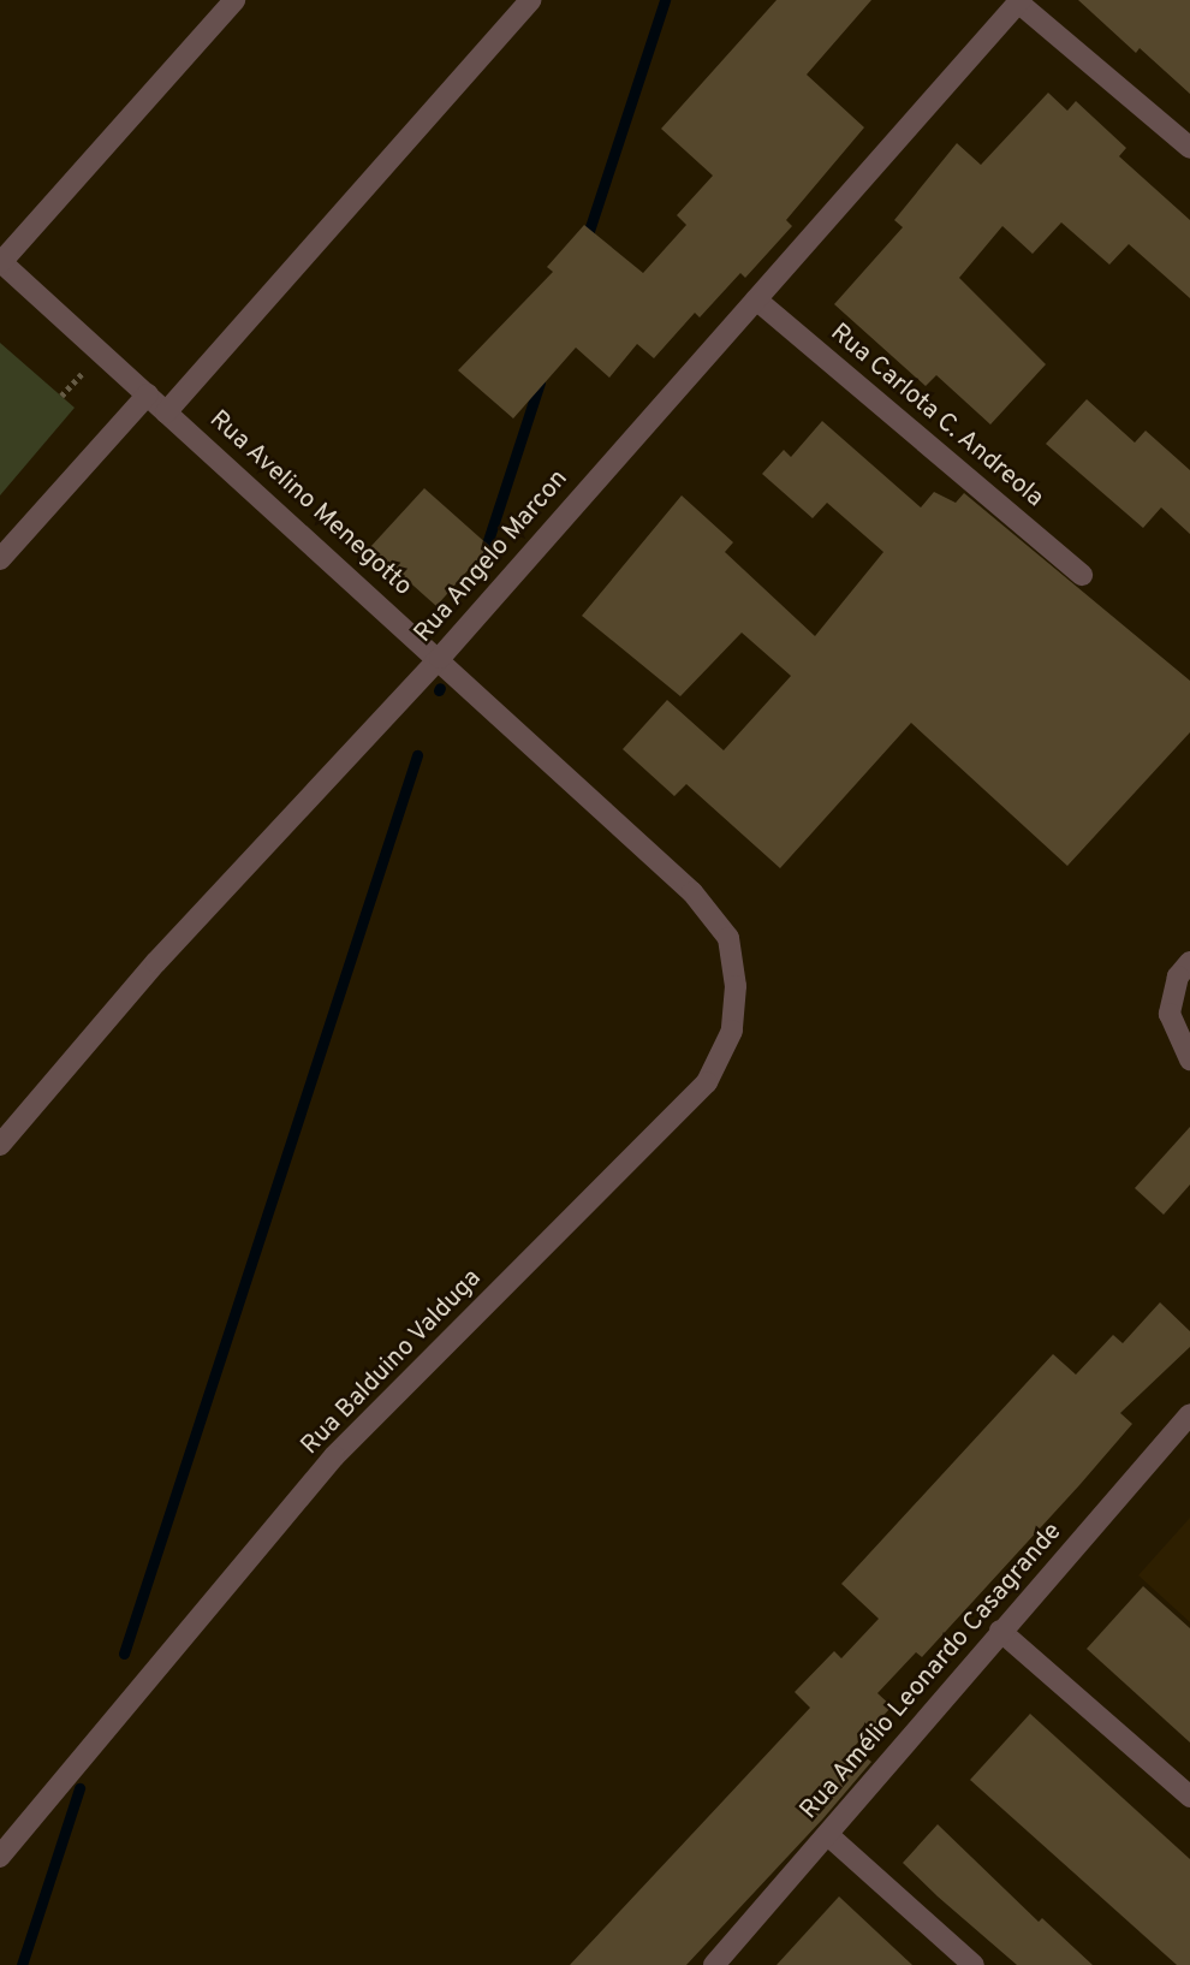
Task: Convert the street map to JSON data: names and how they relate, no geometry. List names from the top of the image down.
{
  "streets": {
    "street": [
      "Rua Carlota C. Andreola",
      "Rua Avelino Menegotto",
      "Rua Angelo Marcon",
      "Rua Balduino Valduga",
      "Rua Amélio Leonardo Casagrande"
    ]
  },
  "crossings": [
    ["Rua Carlota C. Andreola", "Rua Angelo Marcon"],
    ["Rua Avelino Menegotto", "Rua Angelo Marcon"],
    ["Rua Avelino Menegotto", "Rua Balduino Valduga"]
  ]
}
